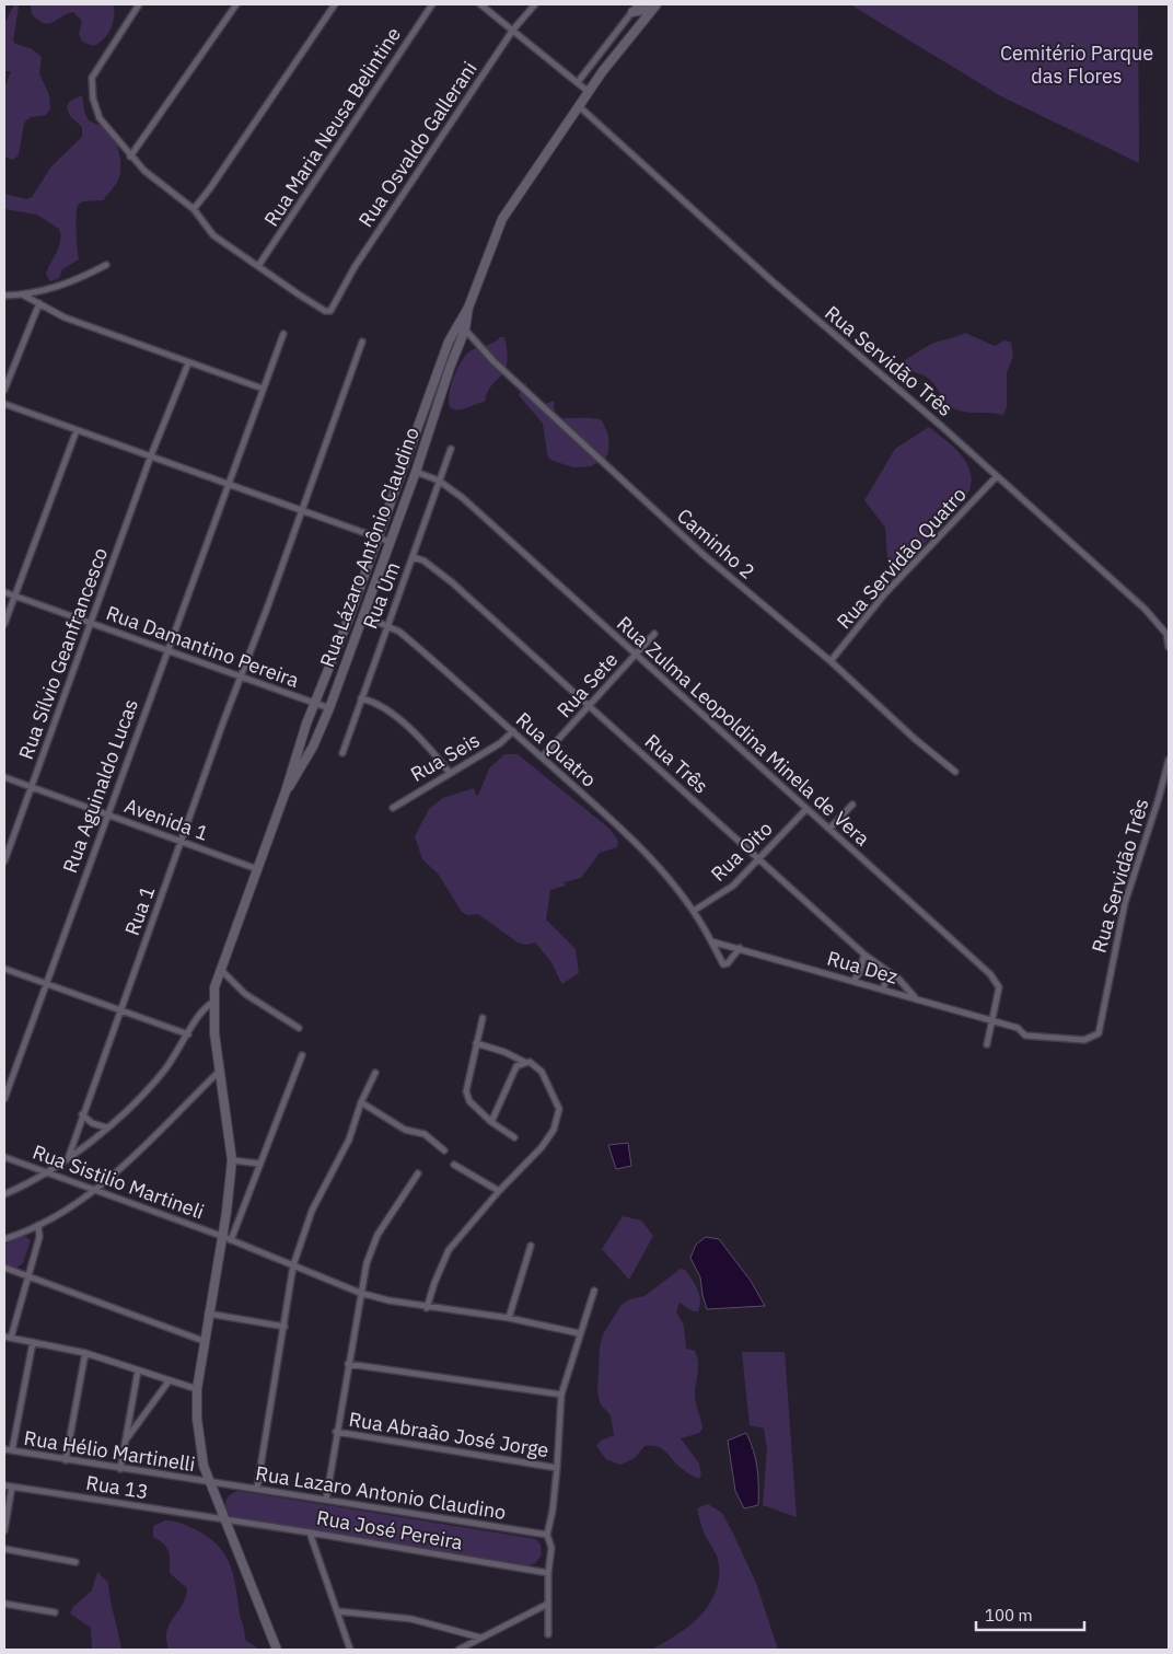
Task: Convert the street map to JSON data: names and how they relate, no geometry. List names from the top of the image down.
{
  "streets": {
    "main road": ["Rua Lázaro Antônio Claudino"],
    "street": [
      "Rua Maria Neusa Belintine",
      "Rua Osvaldo Gallerani",
      "Rua Servidão Três",
      "Caminho 2",
      "Rua Servidão Quatro",
      "Rua Um",
      "Rua Damantino Pereira",
      "Rua Sílvio Geanfrancesco",
      "Rua Sete",
      "Rua Zulma Leopoldina Minela de Vera",
      "Rua Quatro",
      "Rua Seis",
      "Rua Três",
      "Rua Aguinaldo Lucas",
      "Avenida 1",
      "Rua Oito",
      "Rua 1",
      "Rua Dez",
      "Rua Sistilio Martineli",
      "Rua Abraão José Jorge",
      "Rua Hélio Martinelli",
      "Rua 13",
      "Rua Lazaro Antonio Claudino",
      "Rua José Pereira"
    ]
  },
  "crossings": [
    ["Rua Maria Neusa Belintine", "Rua Osvaldo Gallerani"],
    ["Rua Servidão Três", "Rua Lázaro Antônio Claudino"],
    ["Rua Servidão Três", "Rua Servidão Quatro"],
    ["Rua Servidão Três", "Rua Dez"],
    ["Caminho 2", "Rua Lázaro Antônio Claudino"],
    ["Caminho 2", "Rua Servidão Quatro"],
    ["Rua Lázaro Antônio Claudino", "Rua Damantino Pereira"],
    ["Rua Lázaro Antônio Claudino", "Rua Zulma Leopoldina Minela de Vera"],
    ["Rua Lázaro Antônio Claudino", "Rua Quatro"],
    ["Rua Lázaro Antônio Claudino", "Avenida 1"],
    ["Rua Lázaro Antônio Claudino", "Rua Sistilio Martineli"],
    ["Rua Lázaro Antônio Claudino", "Rua Hélio Martinelli"],
    ["Rua Lázaro Antônio Claudino", "Rua 13"],
    ["Rua Lázaro Antônio Claudino", "Rua Lazaro Antonio Claudino"],
    ["Rua Lázaro Antônio Claudino", "Rua José Pereira"],
    ["Rua Um", "Rua Zulma Leopoldina Minela de Vera"],
    ["Rua Um", "Rua Quatro"],
    ["Rua Um", "Rua Três"],
    ["Rua Damantino Pereira", "Rua Sílvio Geanfrancesco"],
    ["Rua Damantino Pereira", "Rua Aguinaldo Lucas"],
    ["Rua Damantino Pereira", "Rua 1"],
    ["Rua Sílvio Geanfrancesco", "Avenida 1"],
    ["Rua Sete", "Rua Zulma Leopoldina Minela de Vera"],
    ["Rua Sete", "Rua Quatro"],
    ["Rua Sete", "Rua Três"],
    ["Rua Zulma Leopoldina Minela de Vera", "Rua Oito"],
    ["Rua Zulma Leopoldina Minela de Vera", "Rua Dez"],
    ["Rua Quatro", "Rua Seis"],
    ["Rua Quatro", "Rua Oito"],
    ["Rua Quatro", "Rua Dez"],
    ["Rua Três", "Rua Oito"],
    ["Rua Três", "Rua Dez"],
    ["Rua Aguinaldo Lucas", "Avenida 1"],
    ["Avenida 1", "Rua 1"],
    ["Rua Hélio Martinelli", "Rua Lazaro Antonio Claudino"],
    ["Rua 13", "Rua José Pereira"]
  ],
  "parks": ["Cemitério Parque das Flores"],
  "scale_bar": "100 m"
}
